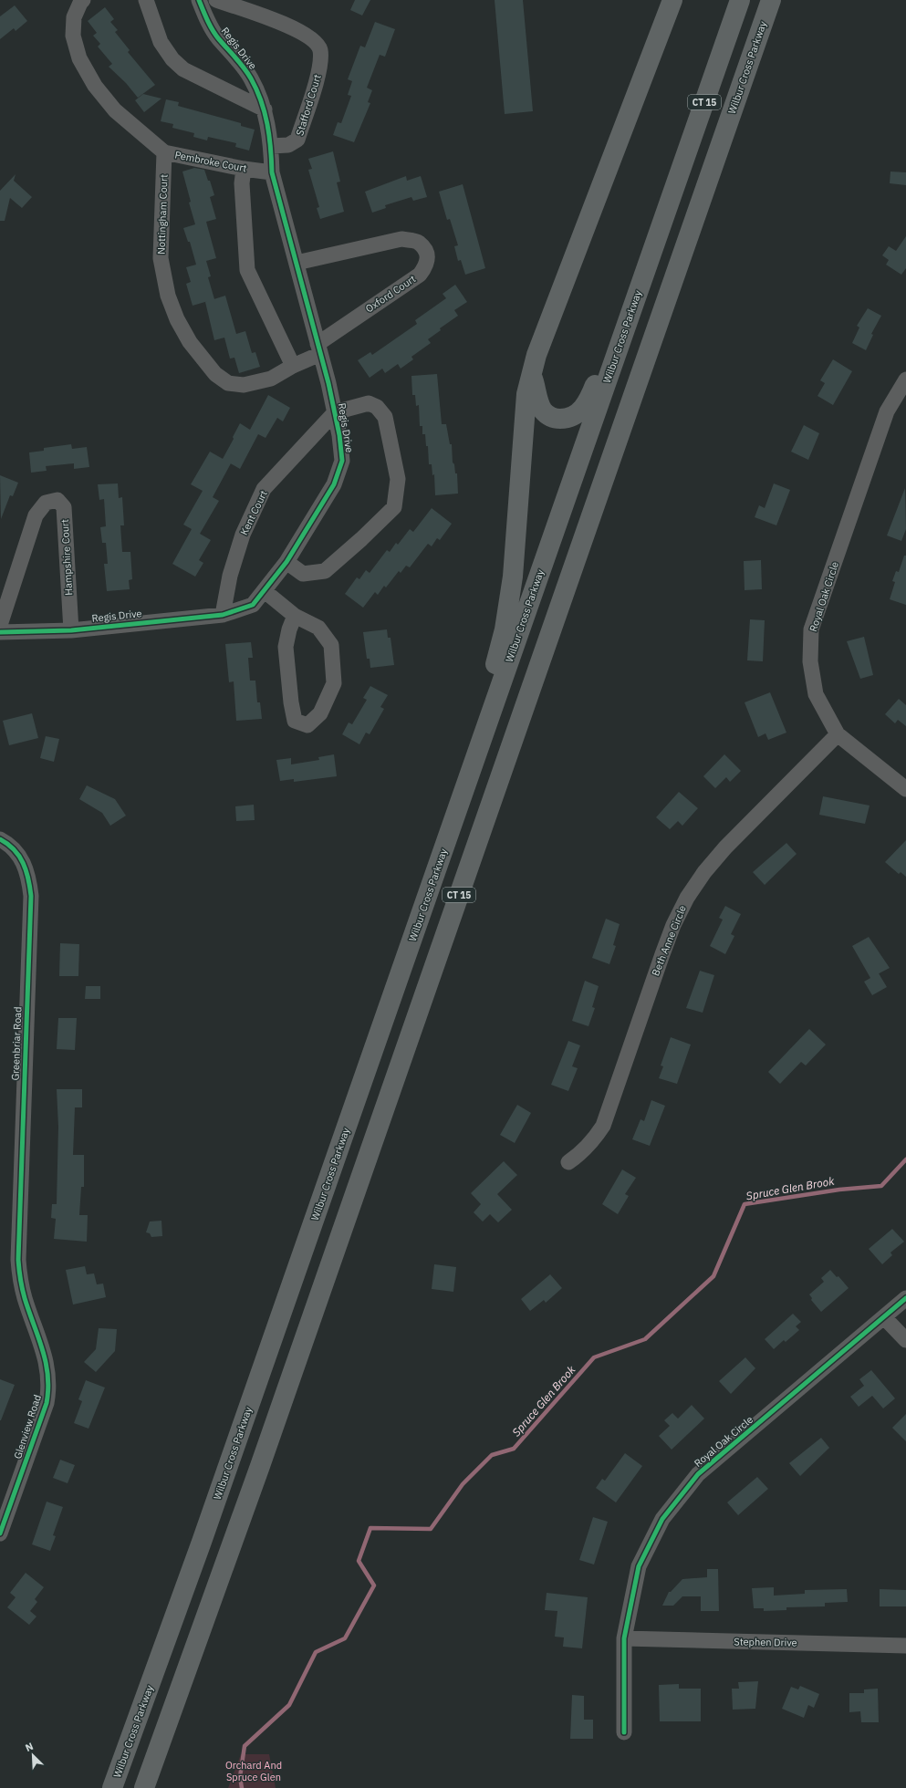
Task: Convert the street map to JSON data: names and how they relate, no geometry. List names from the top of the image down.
{
  "streets": {
    "highway": ["Wilbur Cross Parkway", "CT 15"],
    "street": [
      "Regis Drive",
      "Stafford Court",
      "Pembroke Court",
      "Nottingham Court",
      "Oxford Court",
      "Kent Court",
      "Hampshire Court",
      "Royal Oak Circle",
      "Beth Anne Circle",
      "Greenbriar Road",
      "Glenview Road",
      "Stephen Drive"
    ]
  },
  "crossings": [
    ["Regis Drive", "Stafford Court"],
    ["Regis Drive", "Pembroke Court"],
    ["Regis Drive", "Nottingham Court"],
    ["Regis Drive", "Oxford Court"],
    ["Regis Drive", "Kent Court"],
    ["Regis Drive", "Hampshire Court"],
    ["Pembroke Court", "Nottingham Court"],
    ["Nottingham Court", "Oxford Court"],
    ["Royal Oak Circle", "Beth Anne Circle"],
    ["Royal Oak Circle", "Stephen Drive"],
    ["Greenbriar Road", "Glenview Road"]
  ],
  "water": ["Spruce Glen Brook"],
  "parks": ["Orchard And Spruce Glen"],
  "north": "top left"
}
